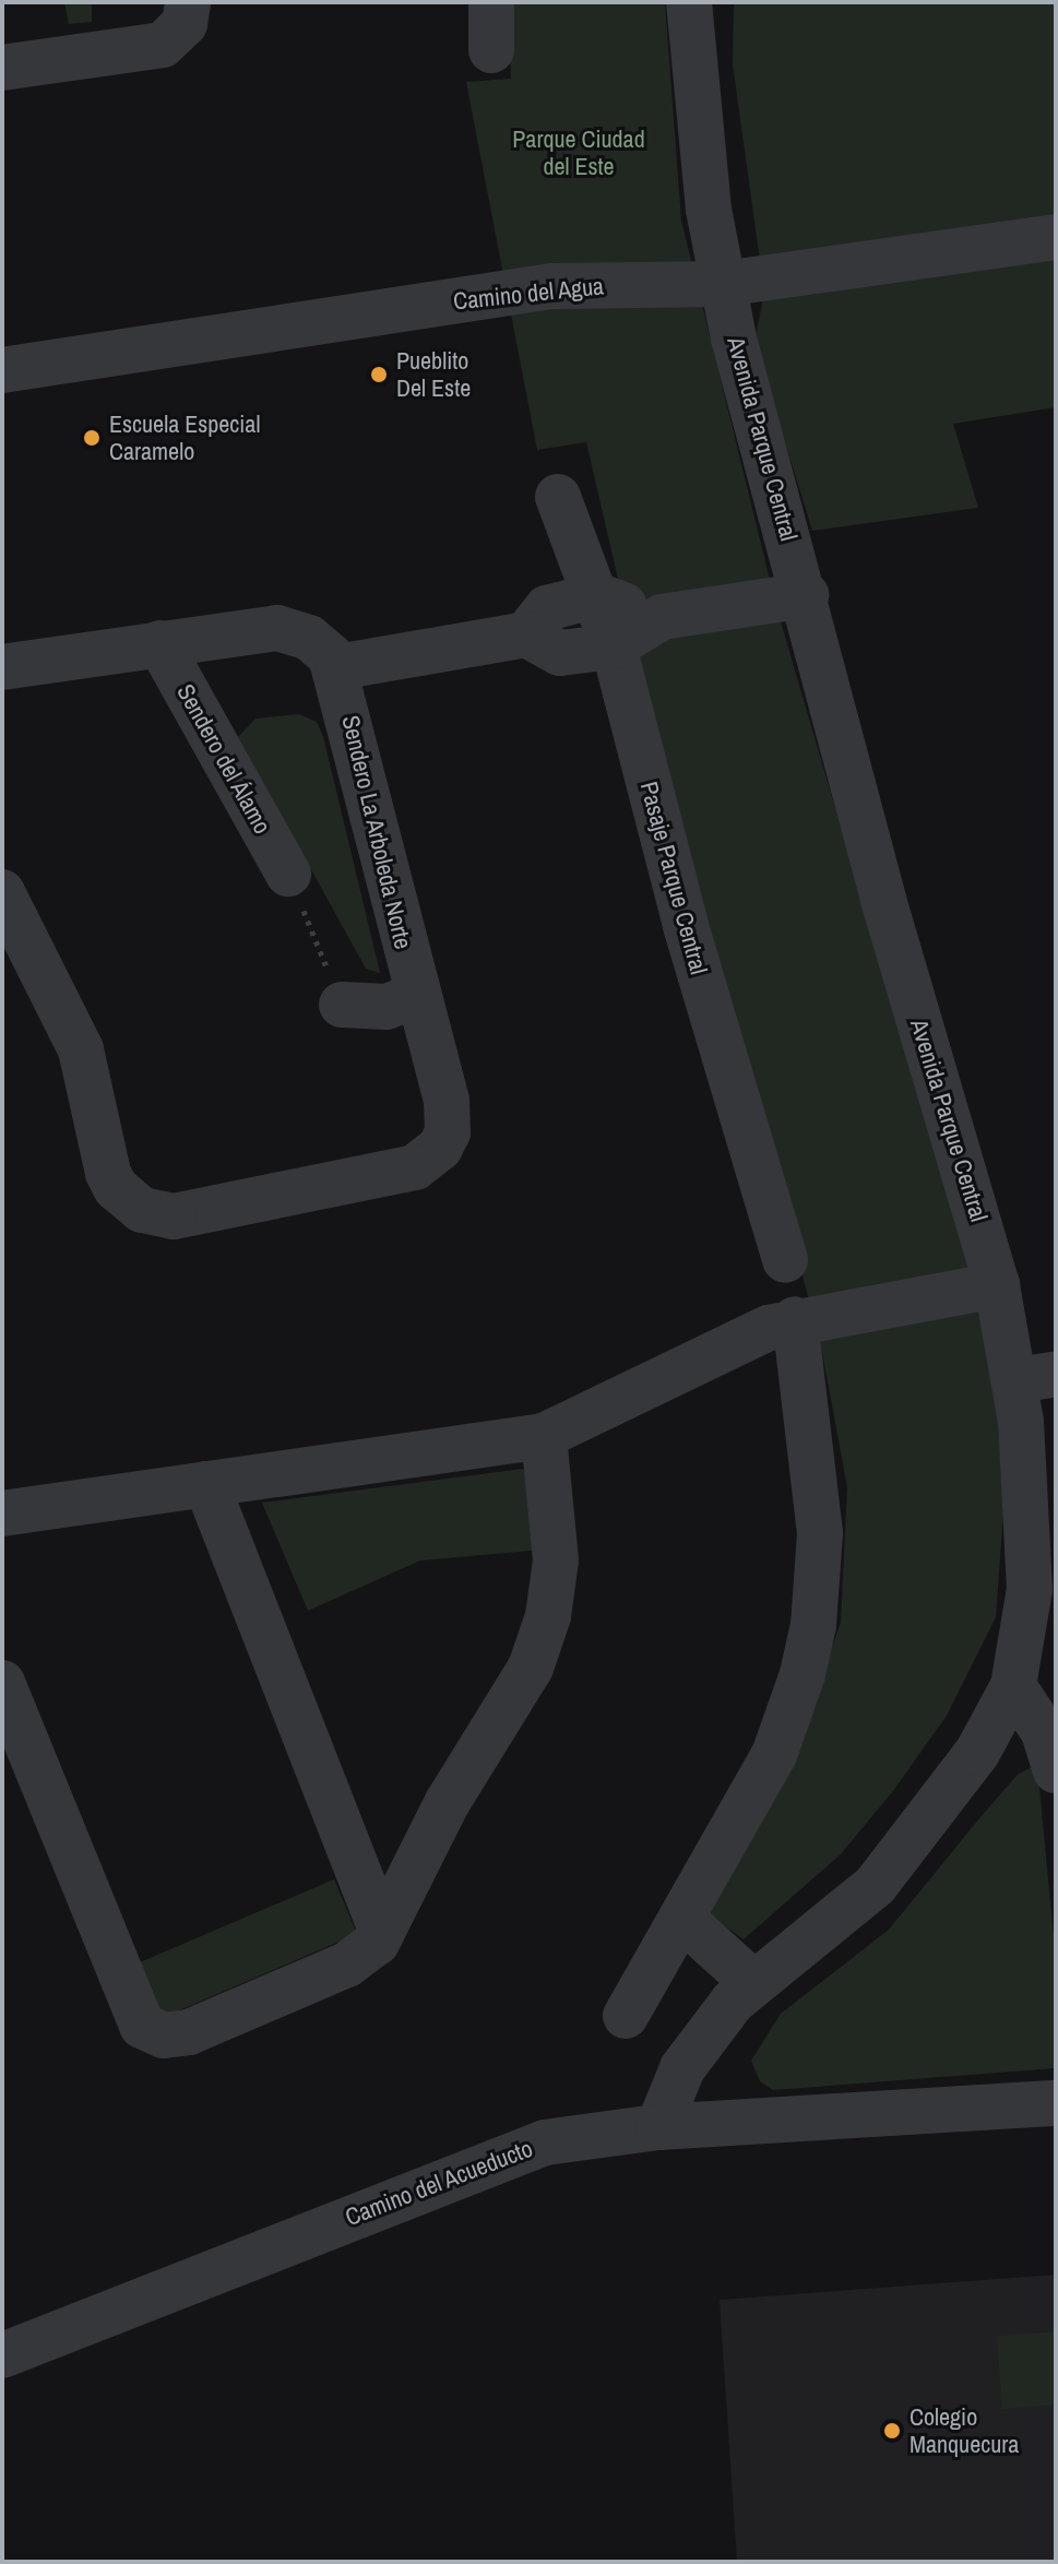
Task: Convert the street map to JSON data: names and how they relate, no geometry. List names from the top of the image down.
{
  "streets": {
    "street": [
      "Camino del Agua",
      "Avenida Parque Central",
      "Sendero del Álamo",
      "Sendero La Arboleda Norte",
      "Pasaje Parque Central",
      "Camino del Acueducto"
    ]
  },
  "crossings": [
    ["Camino del Agua", "Avenida Parque Central"],
    ["Avenida Parque Central", "Camino del Acueducto"]
  ],
  "parks": ["Parque Ciudad del Este"],
  "places": ["Pueblito Del Este", "Escuela Especial Caramelo", "Colegio Manquecura"]
}
